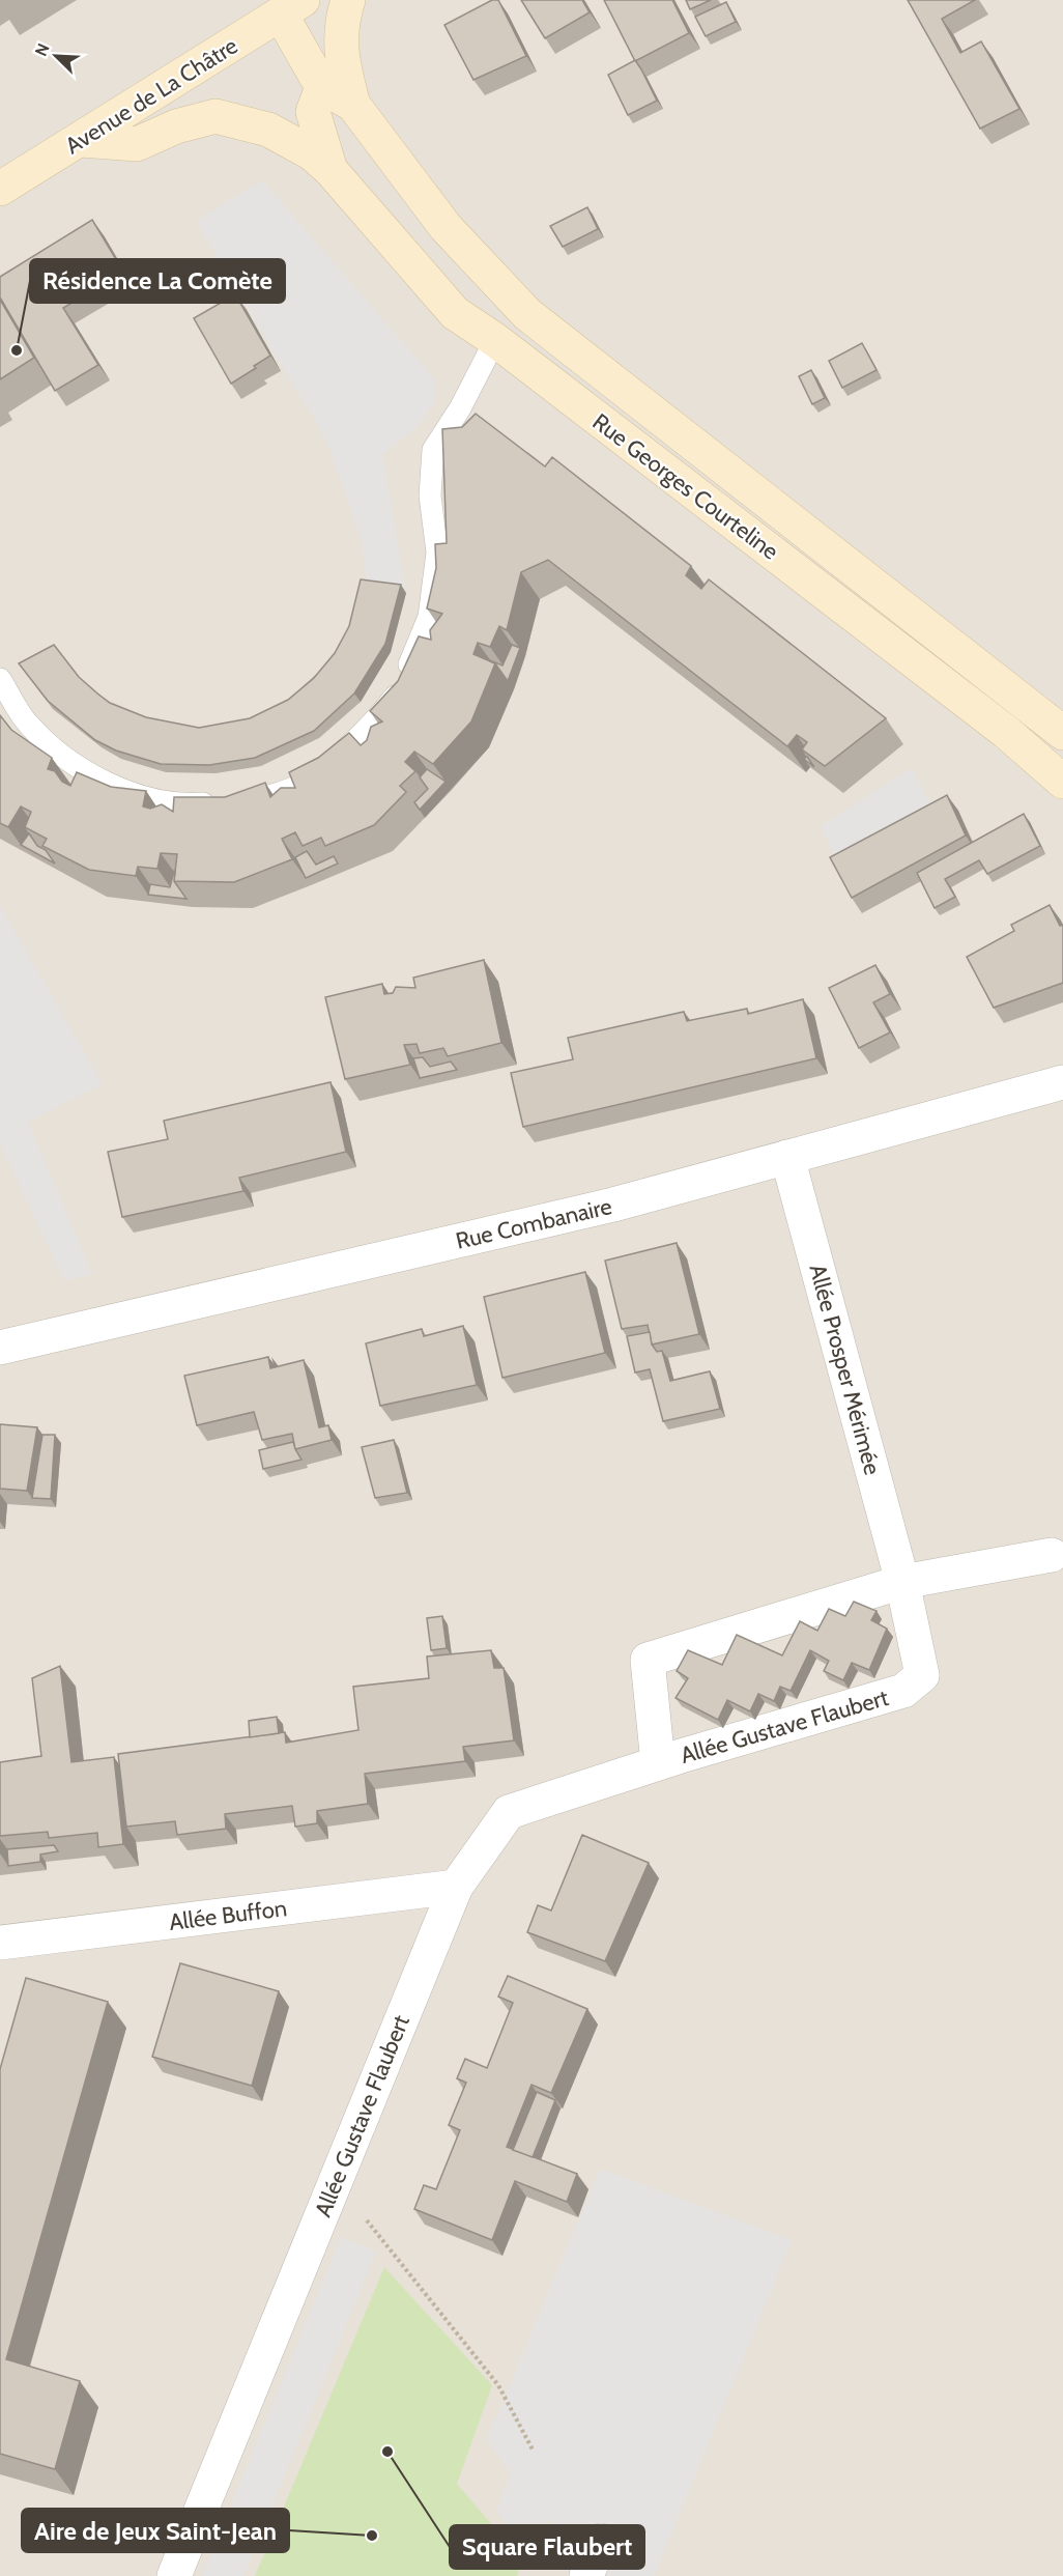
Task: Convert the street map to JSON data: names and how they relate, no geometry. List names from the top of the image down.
{
  "streets": {
    "street": [
      "Avenue de La Châtre",
      "Rue Georges Courteline",
      "Rue Combanaire",
      "Allée Prosper Mérimée",
      "Allée Gustave Flaubert",
      "Allée Buffon"
    ]
  },
  "crossings": [
    ["Avenue de La Châtre", "Rue Georges Courteline"],
    ["Rue Combanaire", "Allée Prosper Mérimée"],
    ["Allée Prosper Mérimée", "Allée Gustave Flaubert"],
    ["Allée Gustave Flaubert", "Allée Buffon"]
  ],
  "places": ["Résidence La Comète", "Square Flaubert", "Aire de Jeux Saint-Jean"],
  "north": "top left"
}
